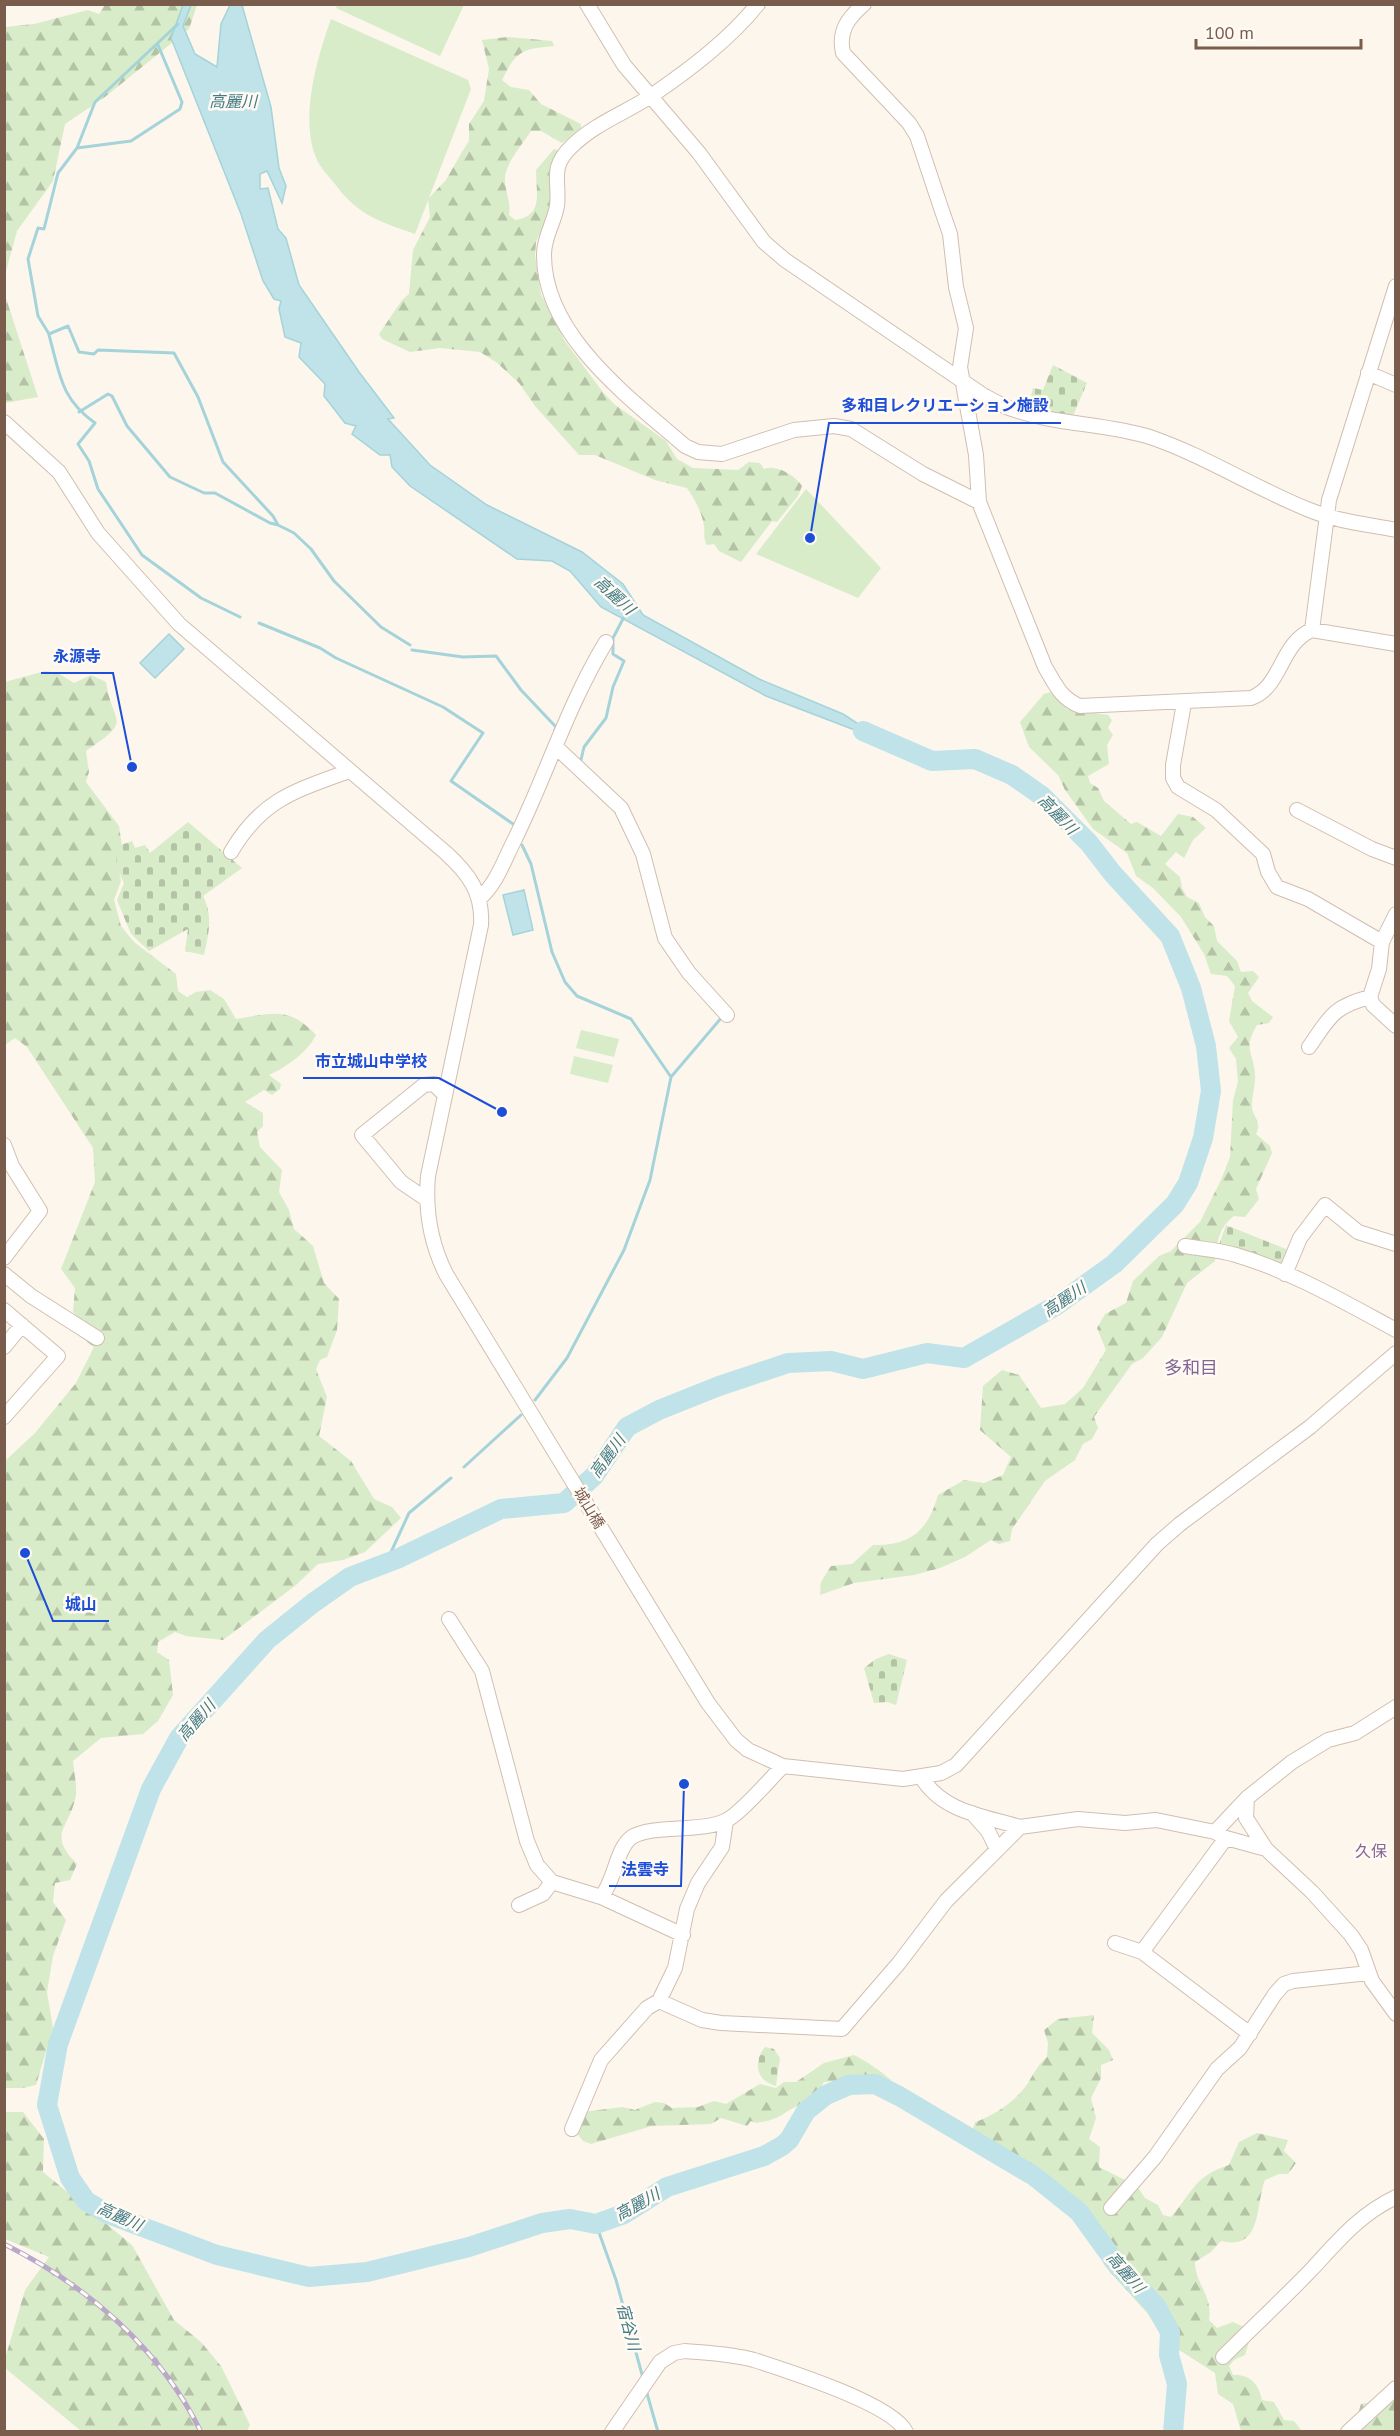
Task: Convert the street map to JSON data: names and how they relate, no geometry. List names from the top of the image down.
{
  "streets": {
    "street": ["城山橋"]
  },
  "districts": ["多和目", "久保"],
  "water": ["高麗川", "宿谷川"],
  "places": [
    "多和目レクリエーション施設",
    "永源寺",
    "市立城山中学校",
    "城山",
    "法雲寺"
  ],
  "scale_bar": "100 m"
}
